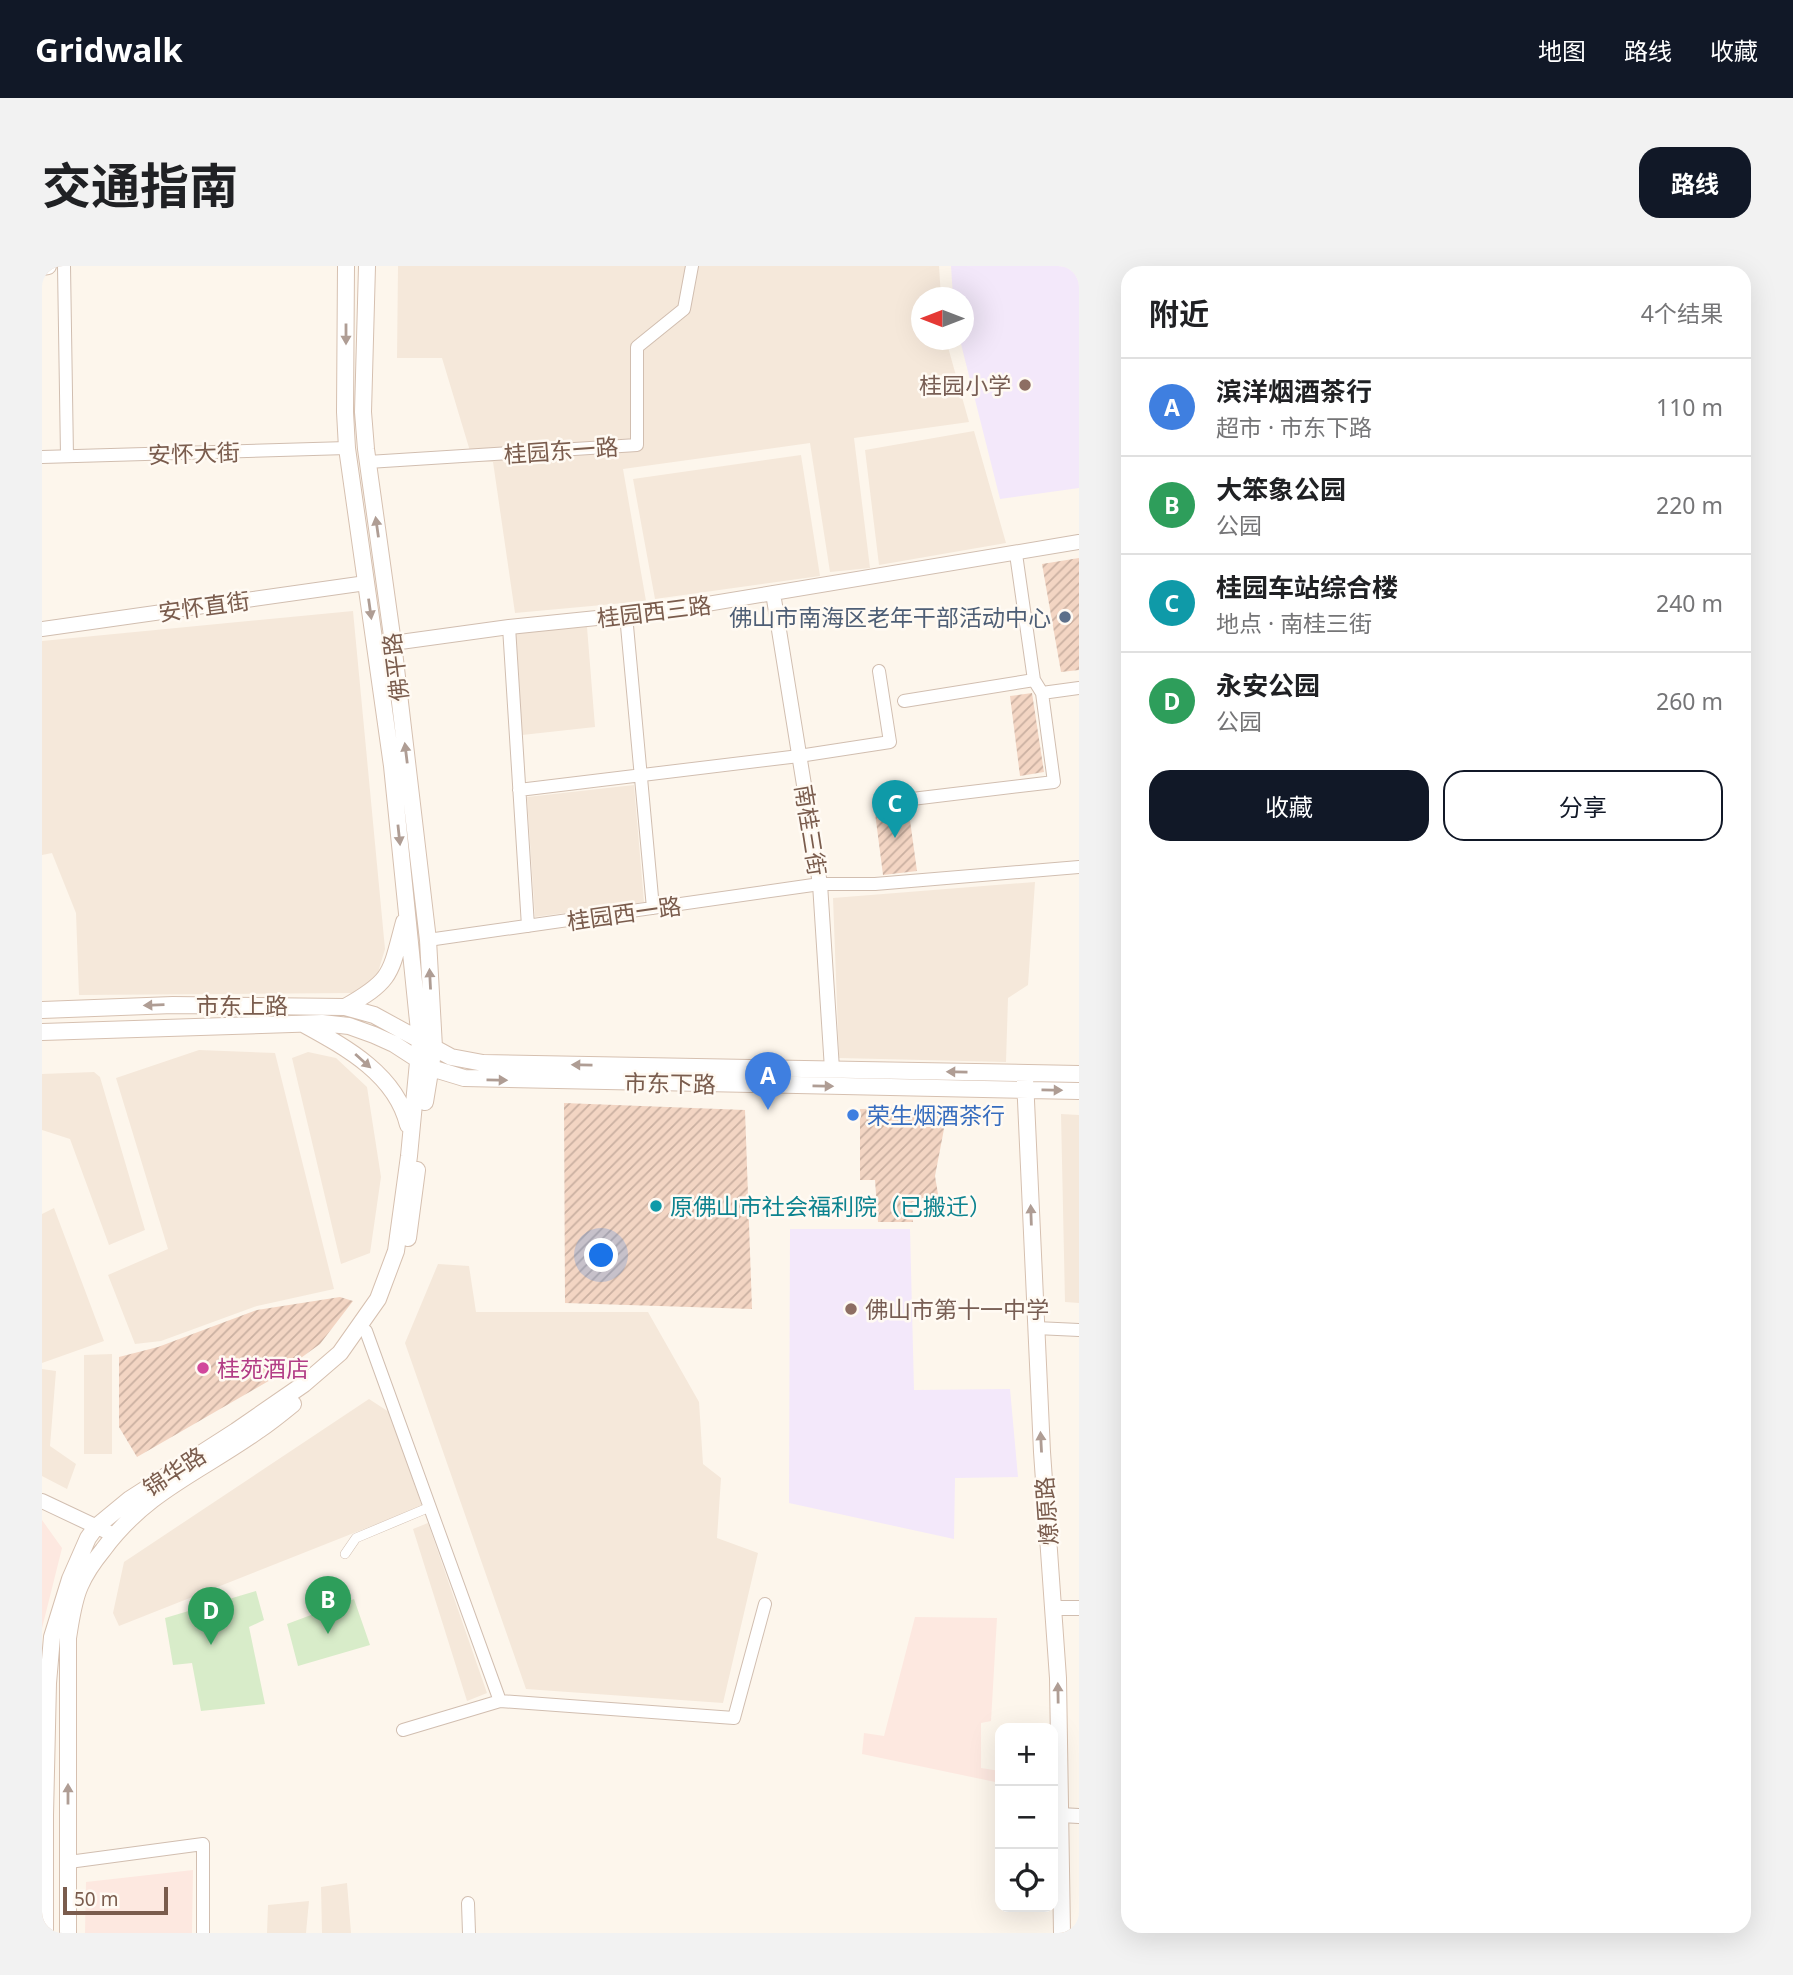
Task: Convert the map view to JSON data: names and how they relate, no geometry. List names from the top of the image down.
{
  "streets": {
    "main road": [
      "佛平路",
      "市东上路",
      "市东下路",
      "锦华路",
      "燎原路"
    ],
    "street": [
      "桂园东一路",
      "安怀大街",
      "安怀直街",
      "桂园西三路",
      "南桂三街",
      "桂园西一路"
    ]
  },
  "crossings": [
    ["桂园东一路", "佛平路"],
    ["安怀大街", "佛平路"],
    ["安怀直街", "佛平路"],
    ["桂园西三路", "佛平路"],
    ["桂园西三路", "南桂三街"],
    ["佛平路", "桂园西一路"],
    ["佛平路", "市东上路"],
    ["佛平路", "市东下路"],
    ["佛平路", "锦华路"],
    ["南桂三街", "桂园西一路"],
    ["南桂三街", "市东下路"],
    ["市东上路", "市东下路"],
    ["市东上路", "锦华路"],
    ["市东下路", "锦华路"],
    ["市东下路", "燎原路"]
  ],
  "one_way": ["燎原路"],
  "places": [
    "桂园小学",
    "佛山市南海区老年干部活动中心",
    "荣生烟酒茶行",
    "原佛山市社会福利院（已搬迁）",
    "佛山市第十一中学",
    "桂苑酒店"
  ],
  "scale_bar": "50 m",
  "north": "left",
  "page": {
    "header": "Gridwalk",
    "nav": ["地图", "路线", "收藏"],
    "title": "交通指南",
    "buttons": [
      "路线",
      ["收藏", "分享"]
    ],
    "heading": ["附近", "4个结果"],
    "list": [
      {
        "mark": "A",
        "name": "滨洋烟酒茶行",
        "note": "超市 · 市东下路",
        "value": "110 m"
      },
      {
        "mark": "B",
        "name": "大笨象公园",
        "note": "公园",
        "value": "220 m"
      },
      {
        "mark": "C",
        "name": "桂园车站综合楼",
        "note": "地点 · 南桂三街",
        "value": "240 m"
      },
      {
        "mark": "D",
        "name": "永安公园",
        "note": "公园",
        "value": "260 m"
      }
    ],
    "pins": [
      "C",
      "A",
      "B",
      "D"
    ],
    "map_buttons": ["+", "−"],
    "scale": "50 m"
  }
}
